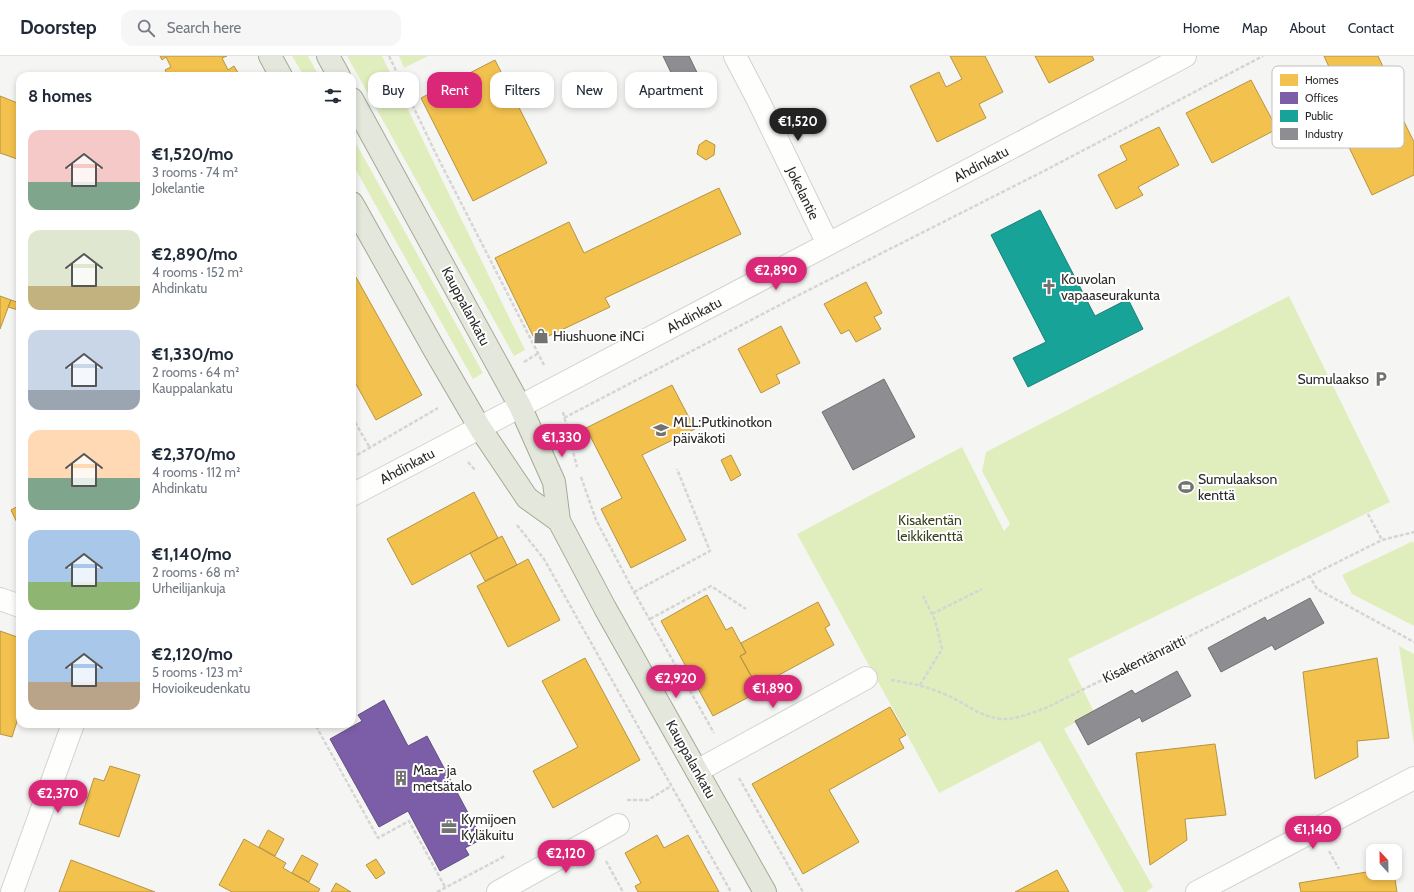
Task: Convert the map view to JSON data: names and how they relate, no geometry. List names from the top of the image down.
{
  "streets": {
    "main road": ["Kauppalankatu"],
    "street": ["Ahdinkatu", "Jokelantie"],
    "path": ["Kisakentänraitti"]
  },
  "crossings": [
    ["Ahdinkatu", "Jokelantie"],
    ["Ahdinkatu", "Kauppalankatu"]
  ],
  "parks": ["Kisakentän leikkikenttä"],
  "places": {
    "church": ["Kouvolan vapaaseurakunta"],
    "shop": ["Hiushuone iNCi"],
    "parking": ["Sumulaakso"],
    "school or university": ["MLL:Putkinotkon päiväkoti"],
    "sports": ["Sumulaakson kenttä"],
    "building": ["Maa- ja metsätalo"],
    "office": ["Kymijoen Kyläkuitu"]
  },
  "legend": [
    "Homes",
    "Offices",
    "Public",
    "Industry"
  ],
  "north": "top",
  "page": {
    "header": "Doorstep",
    "search": "Search here",
    "nav": [
      "Home",
      "Map",
      "About",
      "Contact"
    ],
    "chip": [
      "Buy",
      "Rent",
      "Filters",
      "New",
      "Apartment"
    ],
    "heading": "8 homes",
    "price": [
      "€1,520",
      "€2,890",
      "€1,330",
      "€2,920",
      "€1,890",
      "€2,370",
      "€1,140",
      "€2,120"
    ],
    "list": [
      {
        "name": "€1,520/mo",
        "note": "3 rooms · 74 m² · Jokelantie"
      },
      {
        "name": "€2,890/mo",
        "note": "4 rooms · 152 m² · Ahdinkatu"
      },
      {
        "name": "€1,330/mo",
        "note": "2 rooms · 64 m² · Kauppalankatu"
      },
      {
        "name": "€2,370/mo",
        "note": "4 rooms · 112 m² · Ahdinkatu"
      },
      {
        "name": "€1,140/mo",
        "note": "2 rooms · 68 m² · Urheilijankuja"
      },
      {
        "name": "€2,120/mo",
        "note": "5 rooms · 123 m² · Hovioikeudenkatu"
      }
    ]
  }
}
